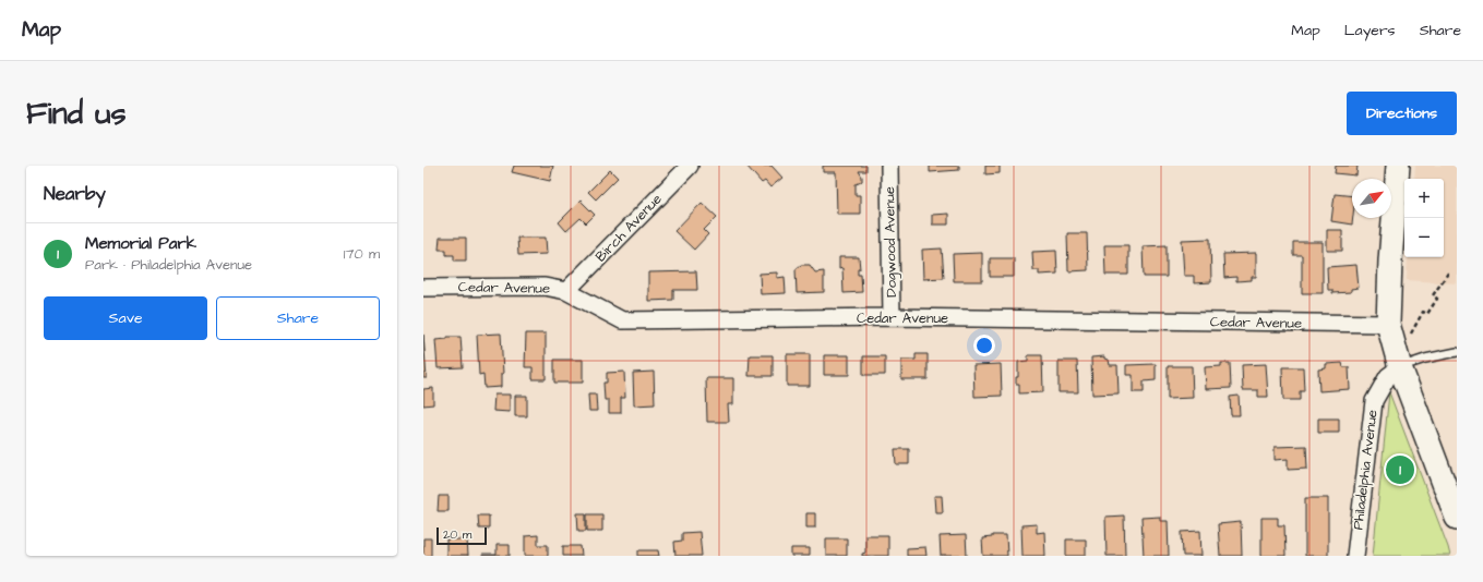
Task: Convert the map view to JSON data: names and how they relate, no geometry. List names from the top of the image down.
{
  "streets": {
    "street": [
      "Birch Avenue",
      "Dogwood Avenue",
      "Cedar Avenue",
      "Philadelphia Avenue"
    ]
  },
  "crossings": [
    ["Birch Avenue", "Cedar Avenue"],
    ["Dogwood Avenue", "Cedar Avenue"]
  ],
  "scale_bar": "20 m",
  "north": "top right",
  "page": {
    "header": "Map",
    "nav": ["Map", "Layers", "Share"],
    "buttons": [
      "Directions",
      ["Save", "Share"]
    ],
    "title": "Find us",
    "heading": "Nearby",
    "map_buttons": ["+", "−"],
    "list": [
      {
        "mark": "1",
        "name": "Memorial Park",
        "note": "Park · Philadelphia Avenue",
        "value": "170 m"
      }
    ],
    "pins": "1",
    "scale": "20 m"
  }
}
